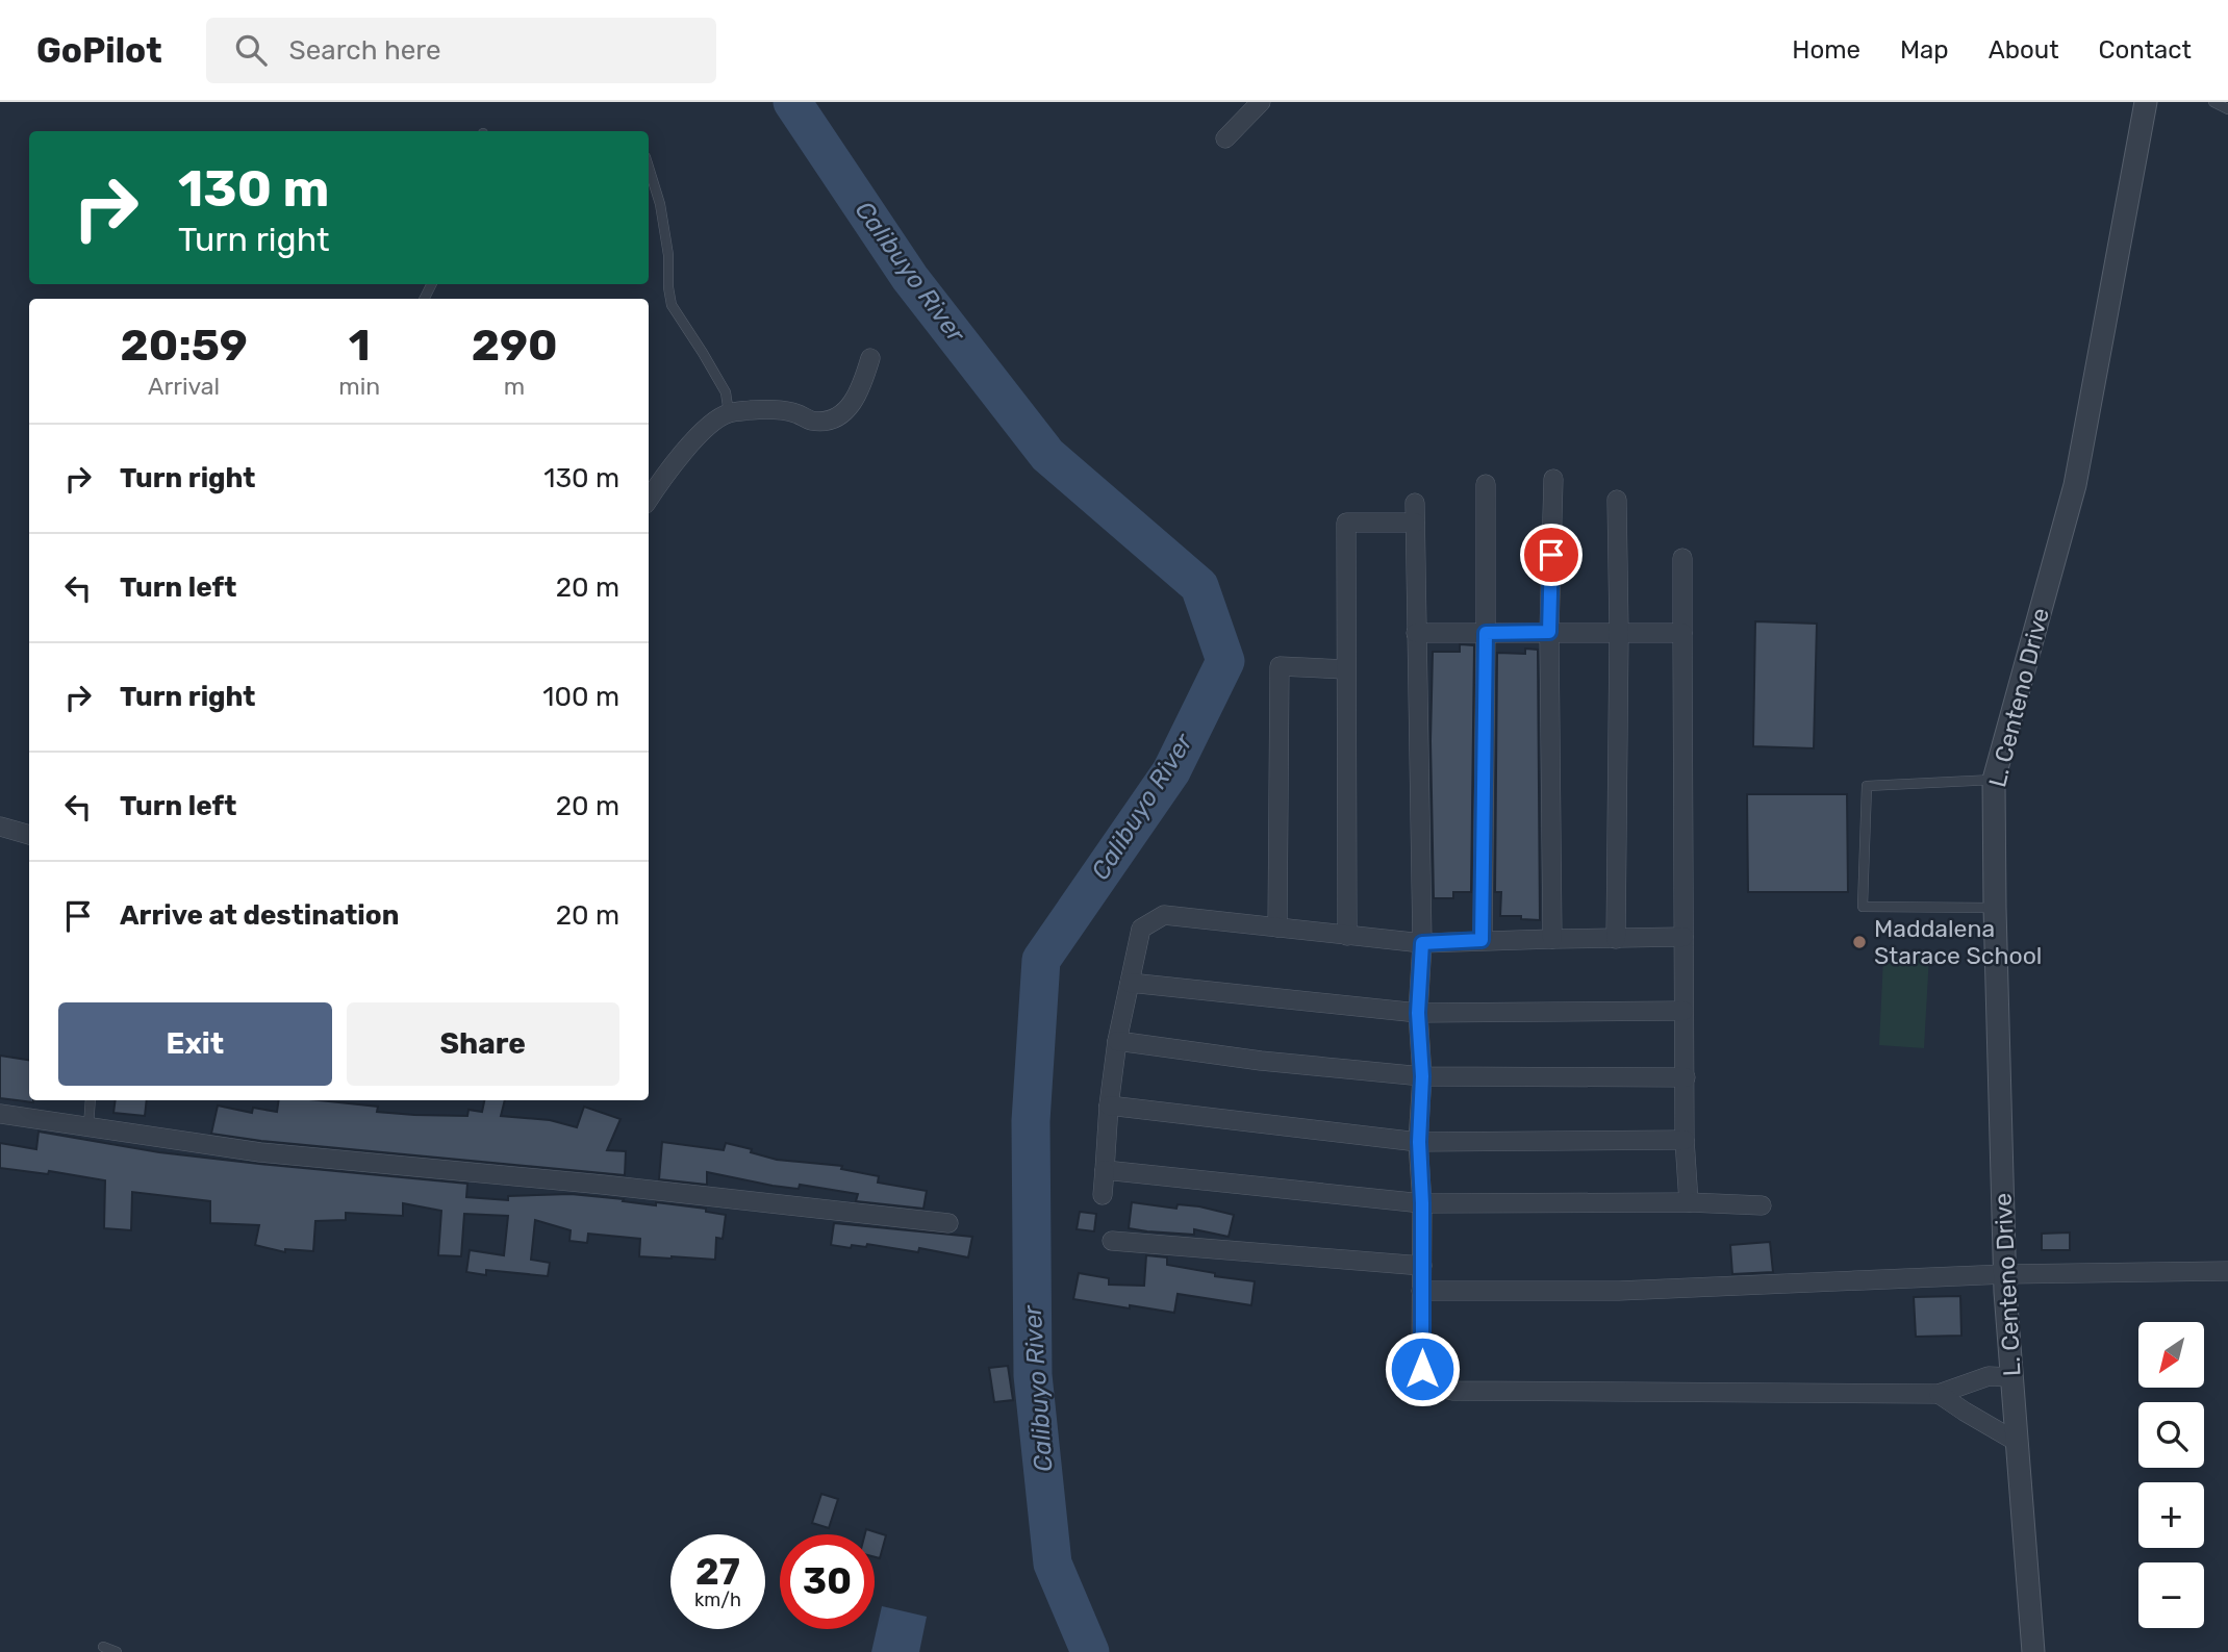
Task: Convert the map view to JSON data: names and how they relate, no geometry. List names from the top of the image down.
{
  "streets": {
    "street": ["L. Centeno Drive"]
  },
  "water": ["Calibuyo River"],
  "places": ["Maddalena Starace School"],
  "north": "bottom left",
  "page": {
    "header": "GoPilot",
    "search": "Search here",
    "nav": [
      "Home",
      "Map",
      "About",
      "Contact"
    ],
    "turn": ["130 m", "Turn right"],
    "eta": [
      "20:59",
      "Arrival",
      "1",
      "min",
      "290",
      "m"
    ],
    "list": [
      {
        "name": "Turn right",
        "value": "130 m"
      },
      {
        "name": "Turn left",
        "value": "20 m"
      },
      {
        "name": "Turn right",
        "value": "100 m"
      },
      {
        "name": "Turn left",
        "value": "20 m"
      },
      {
        "name": "Arrive at destination",
        "value": "20 m"
      }
    ],
    "buttons": ["Exit", "Share"],
    "map_buttons": ["+", "−"],
    "speed": "27 km/h",
    "limit": "30"
  }
}
